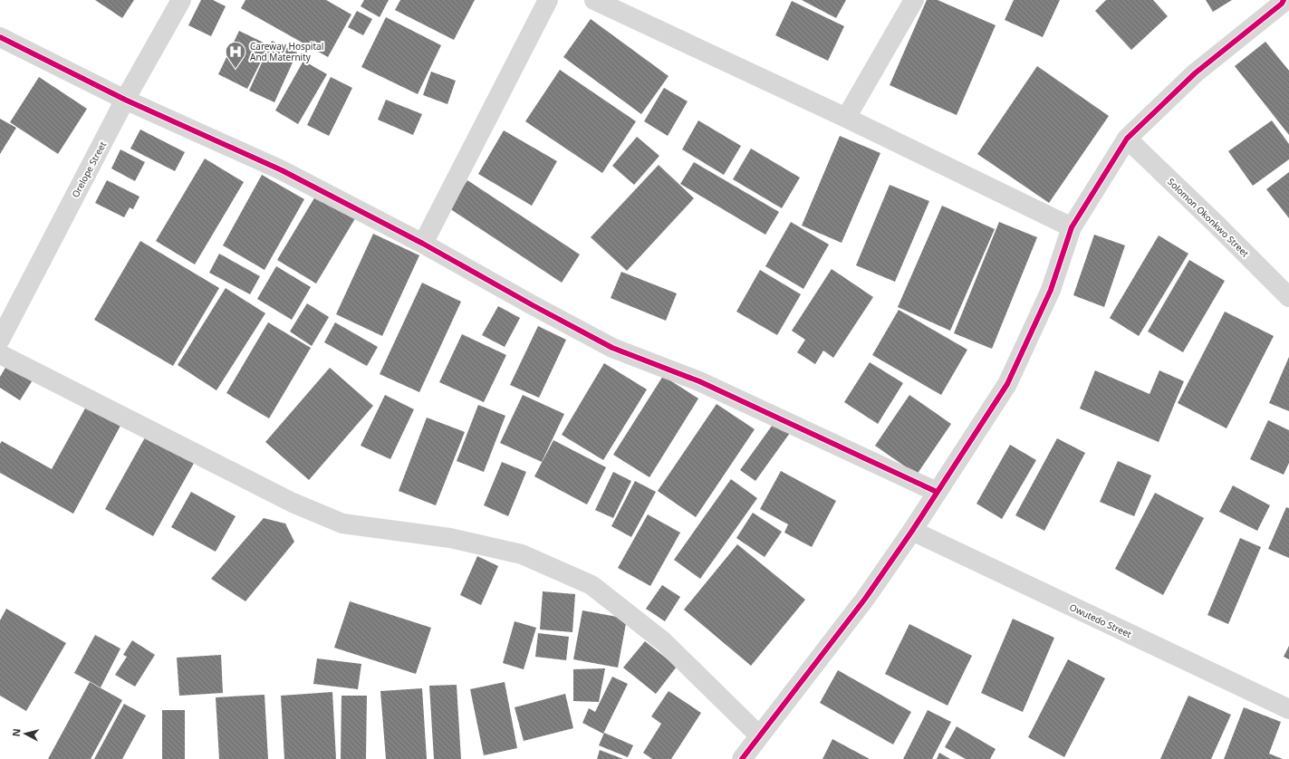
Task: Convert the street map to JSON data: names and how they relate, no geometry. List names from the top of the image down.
{
  "streets": {
    "street": ["Orelope Street", "Solomon Okonkwo Street", "Owutedo Street"]
  },
  "places": {
    "hospital": ["Careway Hospital And Maternity"]
  },
  "north": "left"
}
